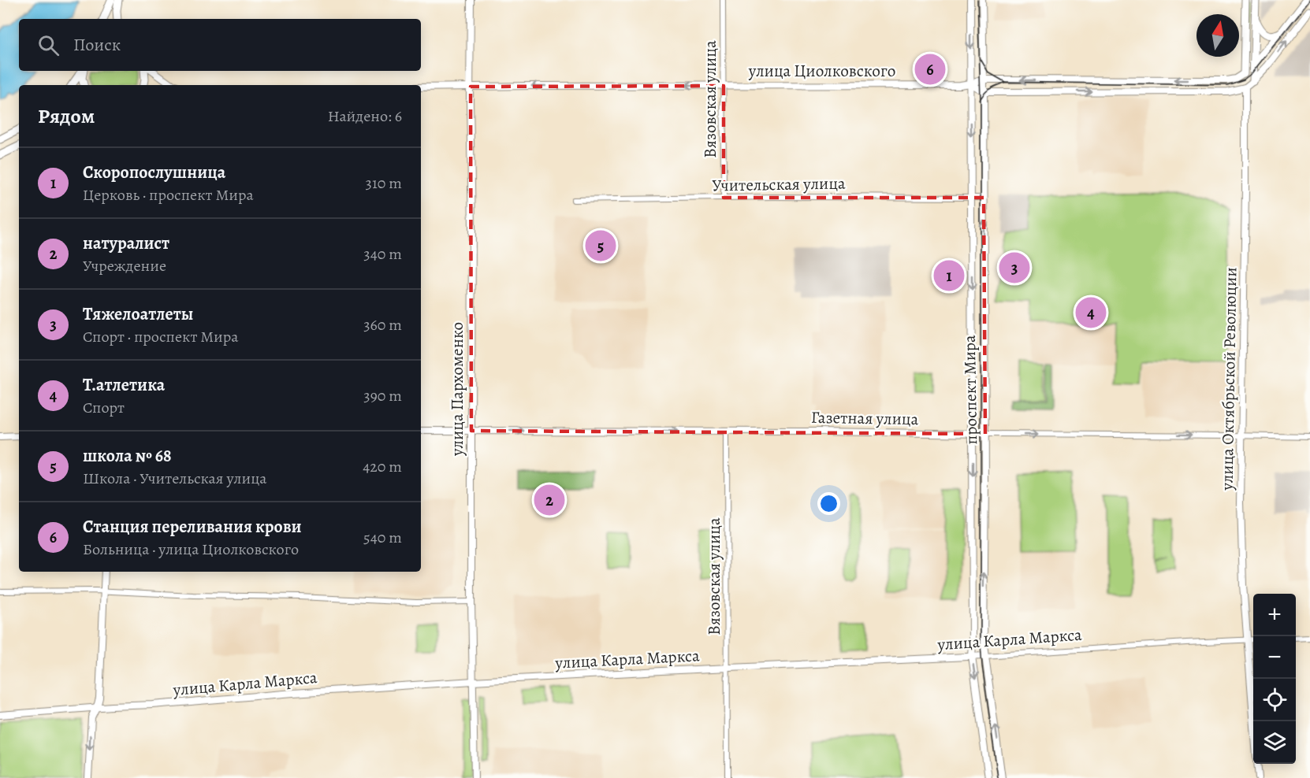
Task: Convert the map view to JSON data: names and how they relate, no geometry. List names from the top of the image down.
{
  "streets": {
    "main road": [
      "улица Циолковского",
      "улица Октябрьской Революции",
      "улица Пархоменко",
      "проспект Мира",
      "Газетная улица"
    ],
    "street": ["Вязовская улица", "Учительская улица", "улица Карла Маркса"]
  },
  "crossings": [
    ["улица Циолковского", "Вязовская улица"],
    ["улица Циолковского", "улица Октябрьской Революции"],
    ["улица Циолковского", "улица Пархоменко"],
    ["улица Циолковского", "проспект Мира"],
    ["Вязовская улица", "Учительская улица"],
    ["Вязовская улица", "Газетная улица"],
    ["Вязовская улица", "улица Карла Маркса"],
    ["Учительская улица", "проспект Мира"],
    ["улица Октябрьской Революции", "Газетная улица"],
    ["улица Октябрьской Революции", "улица Карла Маркса"],
    ["улица Пархоменко", "Газетная улица"],
    ["улица Пархоменко", "улица Карла Маркса"],
    ["проспект Мира", "Газетная улица"],
    ["проспект Мира", "улица Карла Маркса"]
  ],
  "one_way": ["улица Циолковского", "Газетная улица"],
  "north": "top",
  "page": {
    "search": "Поиск",
    "pins": [
      "6",
      "5",
      "3",
      "1",
      "4",
      "2"
    ],
    "heading": ["Рядом", "Найдено: 6"],
    "list": [
      {
        "mark": "1",
        "name": "Скоропослушница",
        "note": "Церковь · проспект Мира",
        "value": "310 m"
      },
      {
        "mark": "2",
        "name": "натуралист",
        "note": "Учреждение",
        "value": "340 m"
      },
      {
        "mark": "3",
        "name": "Тяжелоатлеты",
        "note": "Спорт · проспект Мира",
        "value": "360 m"
      },
      {
        "mark": "4",
        "name": "Т.атлетика",
        "note": "Спорт",
        "value": "390 m"
      },
      {
        "mark": "5",
        "name": "школа № 68",
        "note": "Школа · Учительская улица",
        "value": "420 m"
      },
      {
        "mark": "6",
        "name": "Станция переливания крови",
        "note": "Больница · улица Циолковского",
        "value": "540 m"
      }
    ],
    "map_buttons": ["+", "−"]
  }
}
